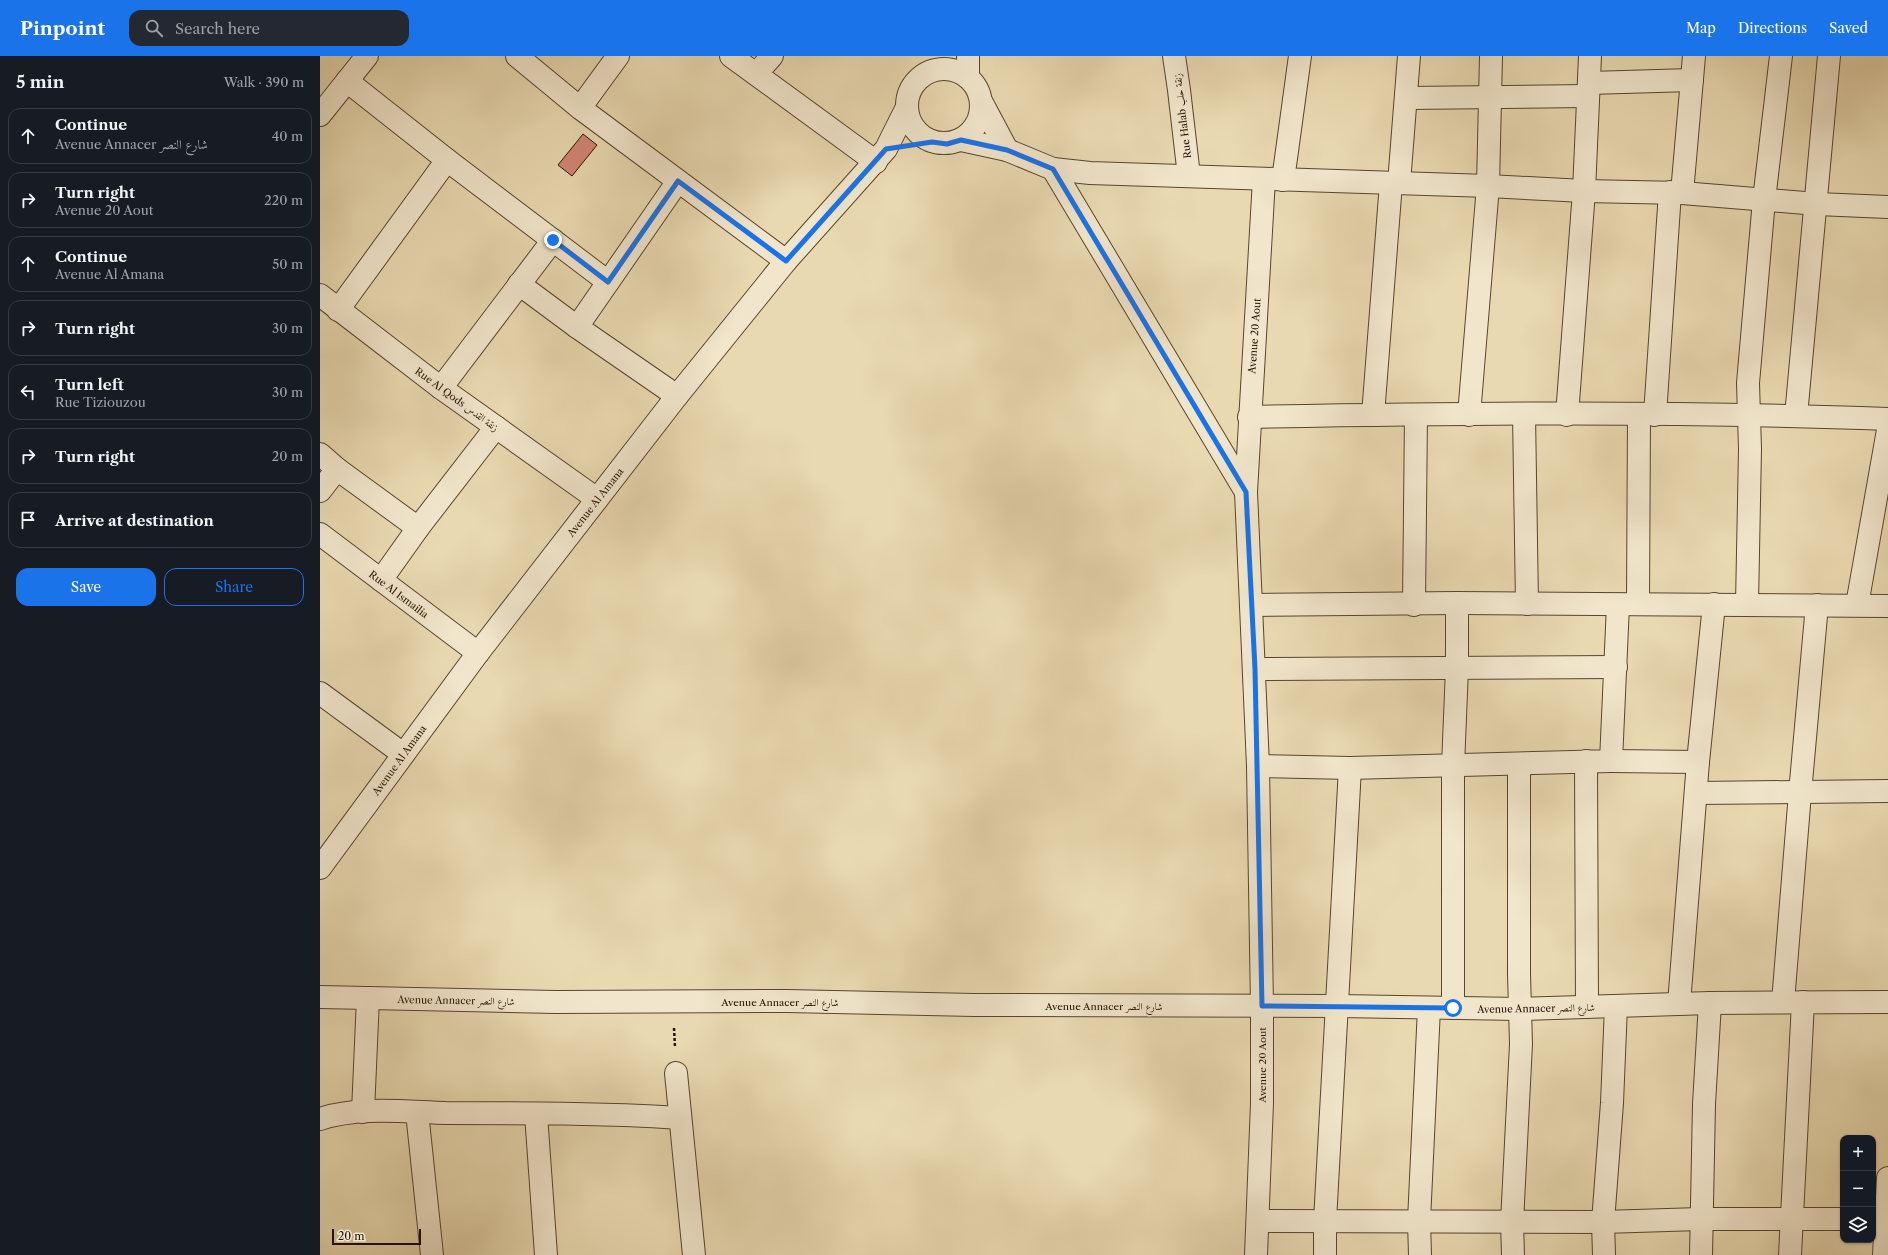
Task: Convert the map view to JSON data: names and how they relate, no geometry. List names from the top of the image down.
{
  "streets": {
    "street": [
      "Rue Halab زنقة حلب",
      "Avenue 20 Aout",
      "Rue Al Qods زنقة القدس",
      "Avenue Al Amana",
      "Rue Al Ismailia",
      "Avenue Annacer شارع النصر"
    ]
  },
  "crossings": [
    ["Avenue 20 Aout", "Avenue Annacer شارع النصر"],
    ["Rue Al Qods زنقة القدس", "Avenue Al Amana"],
    ["Avenue Al Amana", "Rue Al Ismailia"]
  ],
  "scale_bar": "20 m",
  "page": {
    "header": "Pinpoint",
    "search": "Search here",
    "nav": ["Map", "Directions", "Saved"],
    "heading": ["5 min", "Walk · 390 m"],
    "list": [
      ["Continue", "Avenue Annacer شارع النصر", "40 m"],
      ["Turn right", "Avenue 20 Aout", "220 m"],
      ["Continue", "Avenue Al Amana", "50 m"],
      ["Turn right", "30 m"],
      ["Turn left", "Rue Tiziouzou", "30 m"],
      ["Turn right", "20 m"],
      "Arrive at destination"
    ],
    "buttons": ["Save", "Share"],
    "map_buttons": ["+", "−"],
    "scale": "20 m"
  }
}
